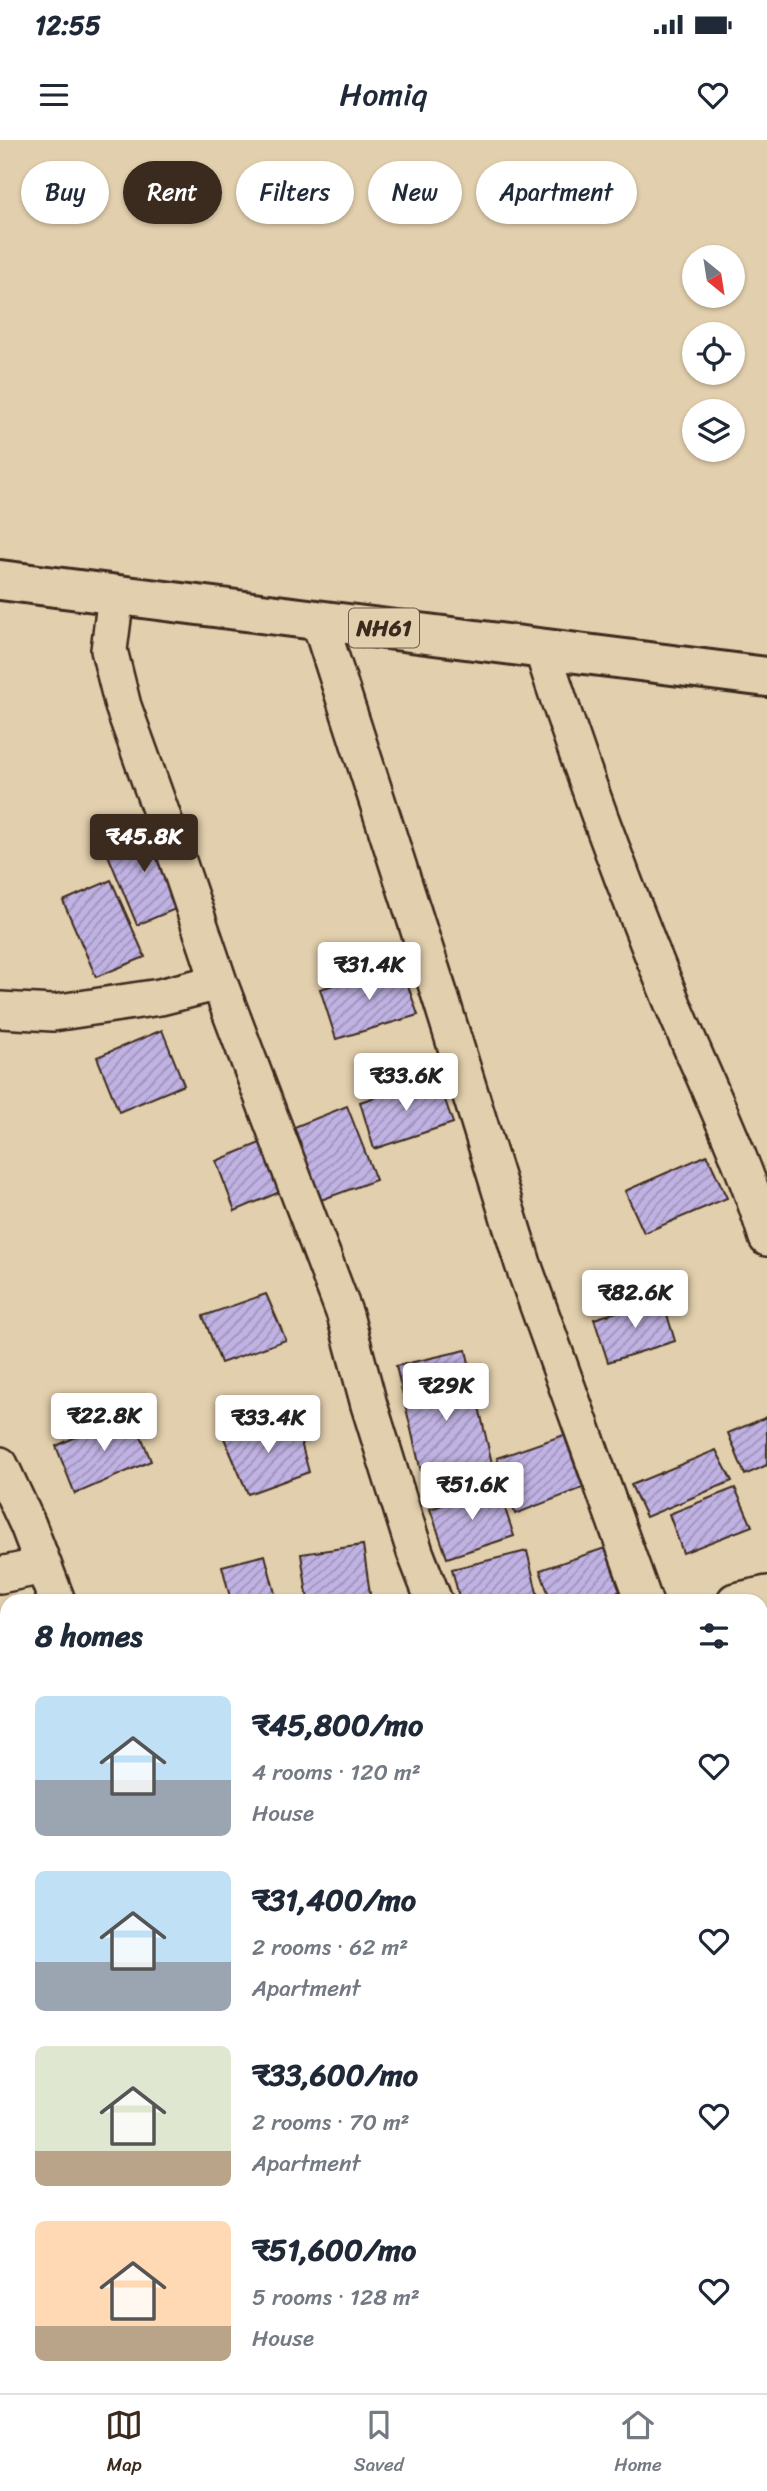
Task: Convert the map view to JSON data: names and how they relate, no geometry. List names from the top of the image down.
{
  "streets": {
    "highway": ["NH61"]
  },
  "north": "bottom right",
  "page": {
    "status": "12:55",
    "header": "Homiq",
    "chip": [
      "Buy",
      "Rent",
      "Filters",
      "New",
      "Apartment"
    ],
    "price": [
      "₹45.8K",
      "₹31.4K",
      "₹33.6K",
      "₹82.6K",
      "₹29K",
      "₹22.8K",
      "₹33.4K",
      "₹51.6K"
    ],
    "heading": "8 homes",
    "list": [
      {
        "name": "₹45,800/mo",
        "note": "4 rooms · 120 m² · House"
      },
      {
        "name": "₹31,400/mo",
        "note": "2 rooms · 62 m² · Apartment"
      },
      {
        "name": "₹33,600/mo",
        "note": "2 rooms · 70 m² · Apartment"
      },
      {
        "name": "₹51,600/mo",
        "note": "5 rooms · 128 m² · House"
      }
    ],
    "tabs": ["Map", "Saved", "Home"]
  }
}
